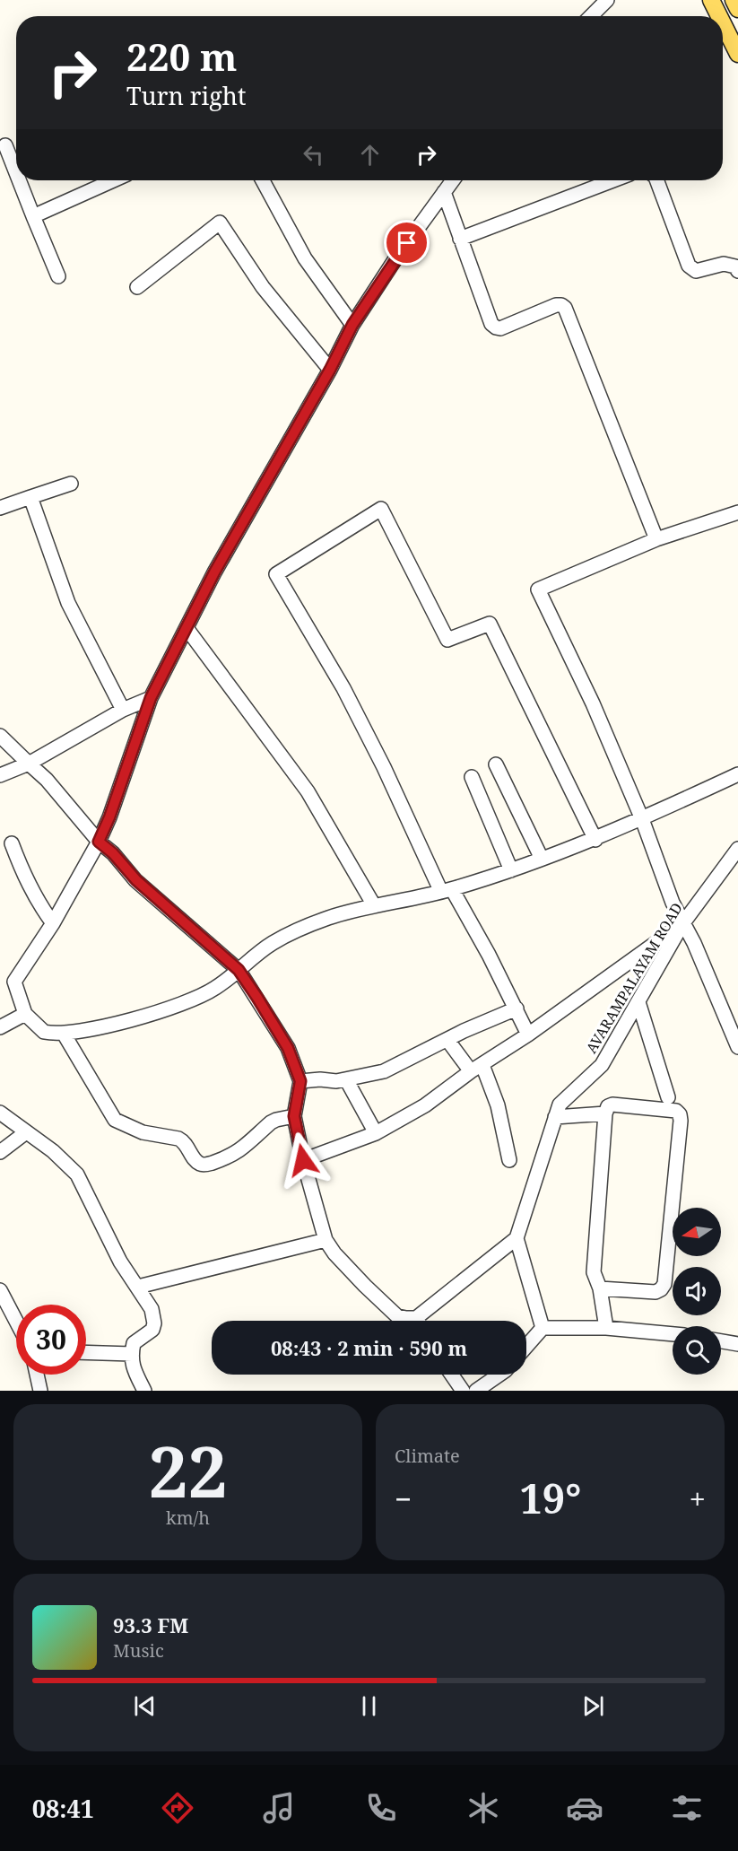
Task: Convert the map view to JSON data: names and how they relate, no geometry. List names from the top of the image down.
{
  "streets": {
    "street": ["AVARAMPALAYAM ROAD"]
  },
  "north": "left",
  "page": {
    "turn": ["220 m", "Turn right"],
    "limit": "30",
    "trip": "08:43 · 2 min · 590 m",
    "tile": [
      ["22", "km/h"],
      "Climate"
    ],
    "heat": ["−", "19°", "+"],
    "song": ["93.3 FM", "Music"],
    "tabs": "08:41"
  }
}
